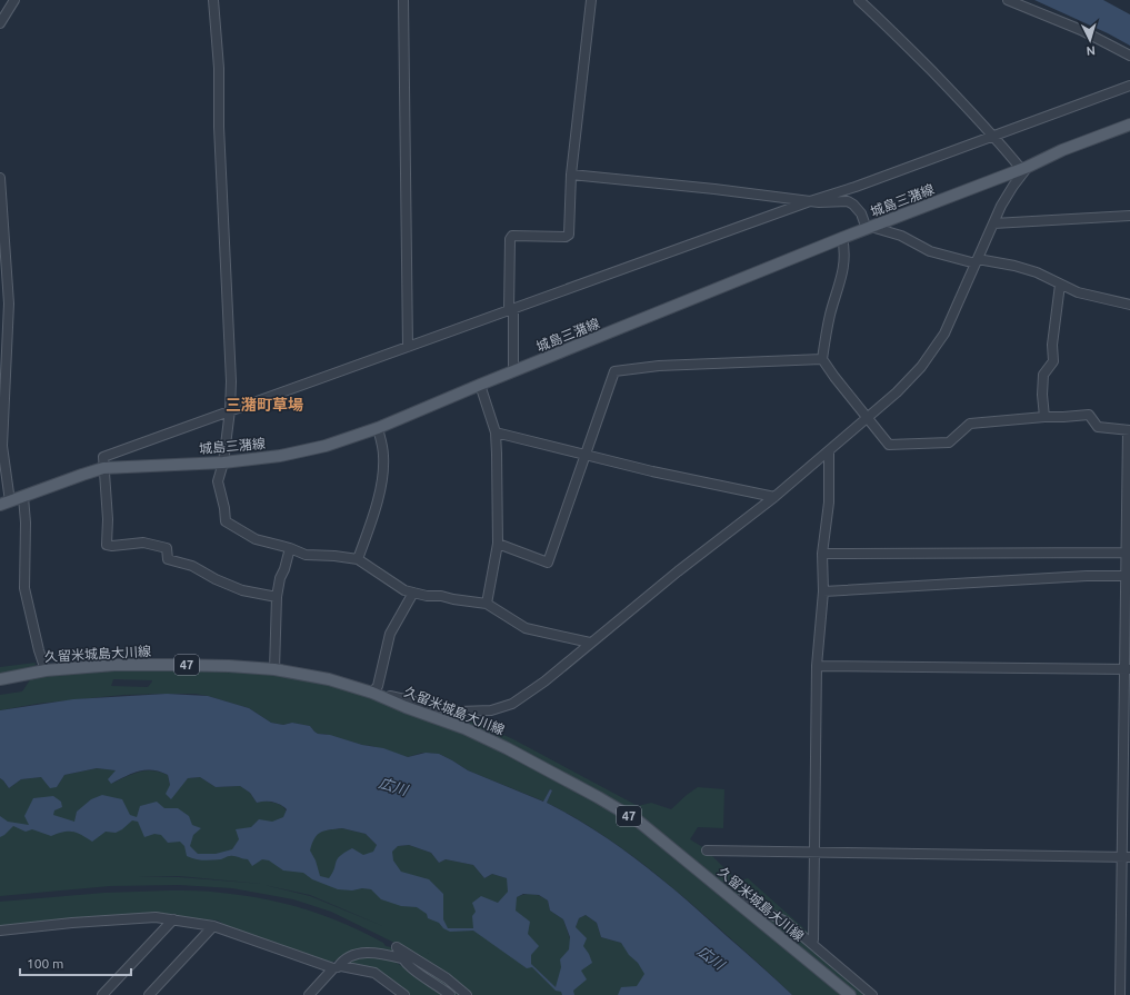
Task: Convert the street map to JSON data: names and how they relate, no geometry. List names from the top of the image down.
{
  "streets": {
    "main road": ["城島三潴線", "久留米城島大川線", "47"]
  },
  "districts": ["三潴町草場"],
  "water": ["広川"],
  "scale_bar": "100 m",
  "north": "bottom"
}
